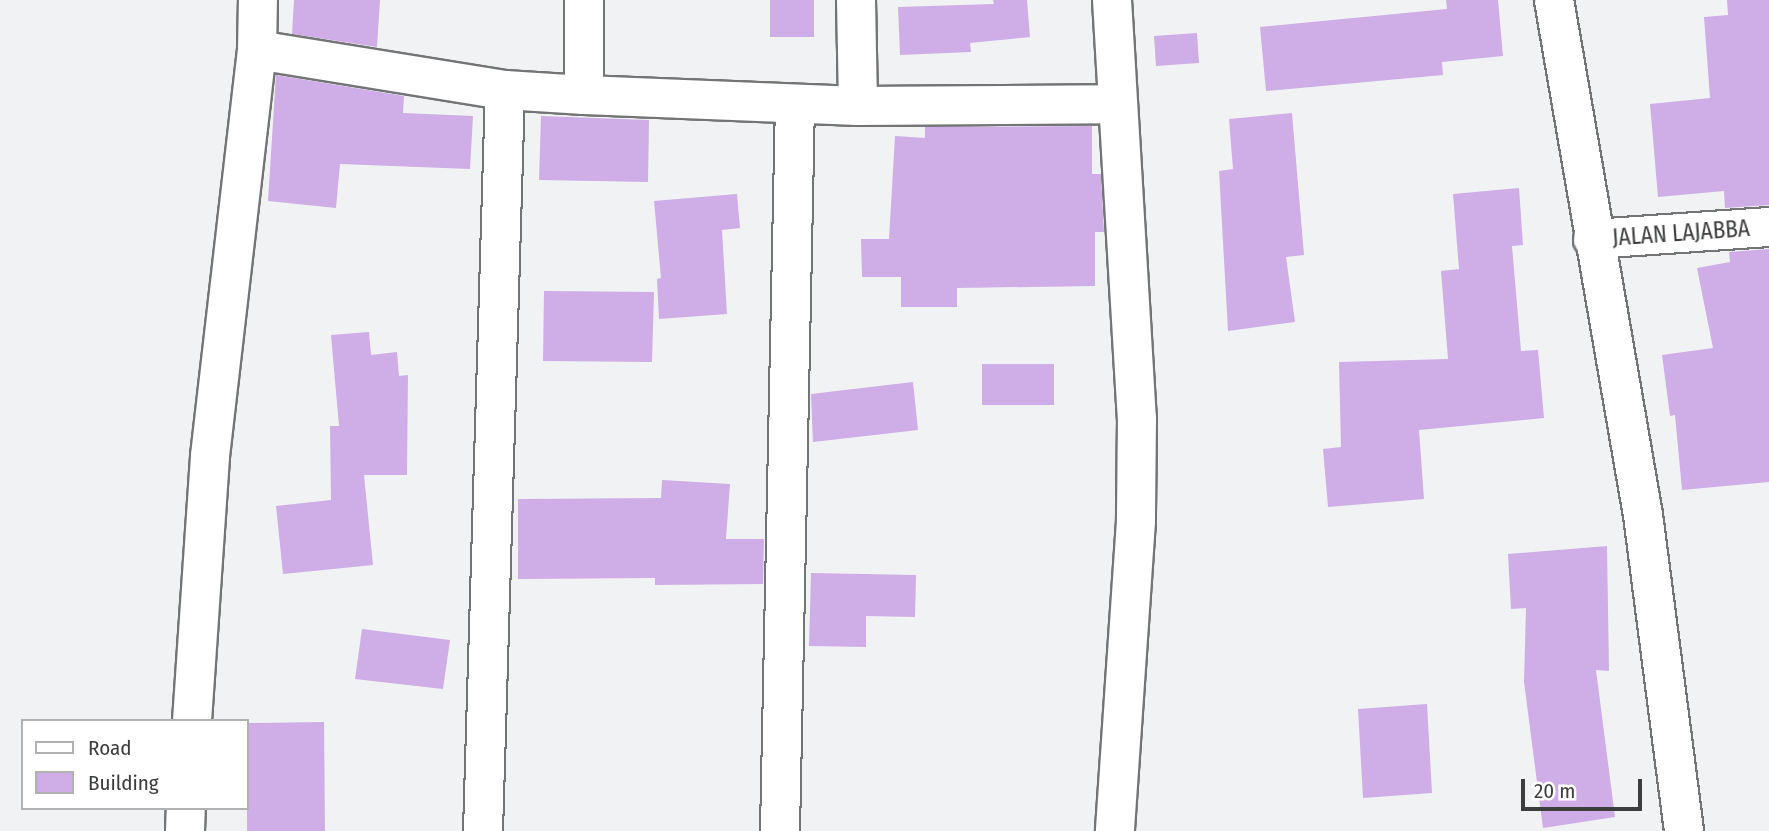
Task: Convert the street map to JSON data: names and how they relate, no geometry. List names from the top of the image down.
{
  "streets": {
    "street": ["JALAN LAJABBA"]
  },
  "legend": ["Road", "Building"],
  "scale_bar": "20 m"
}
